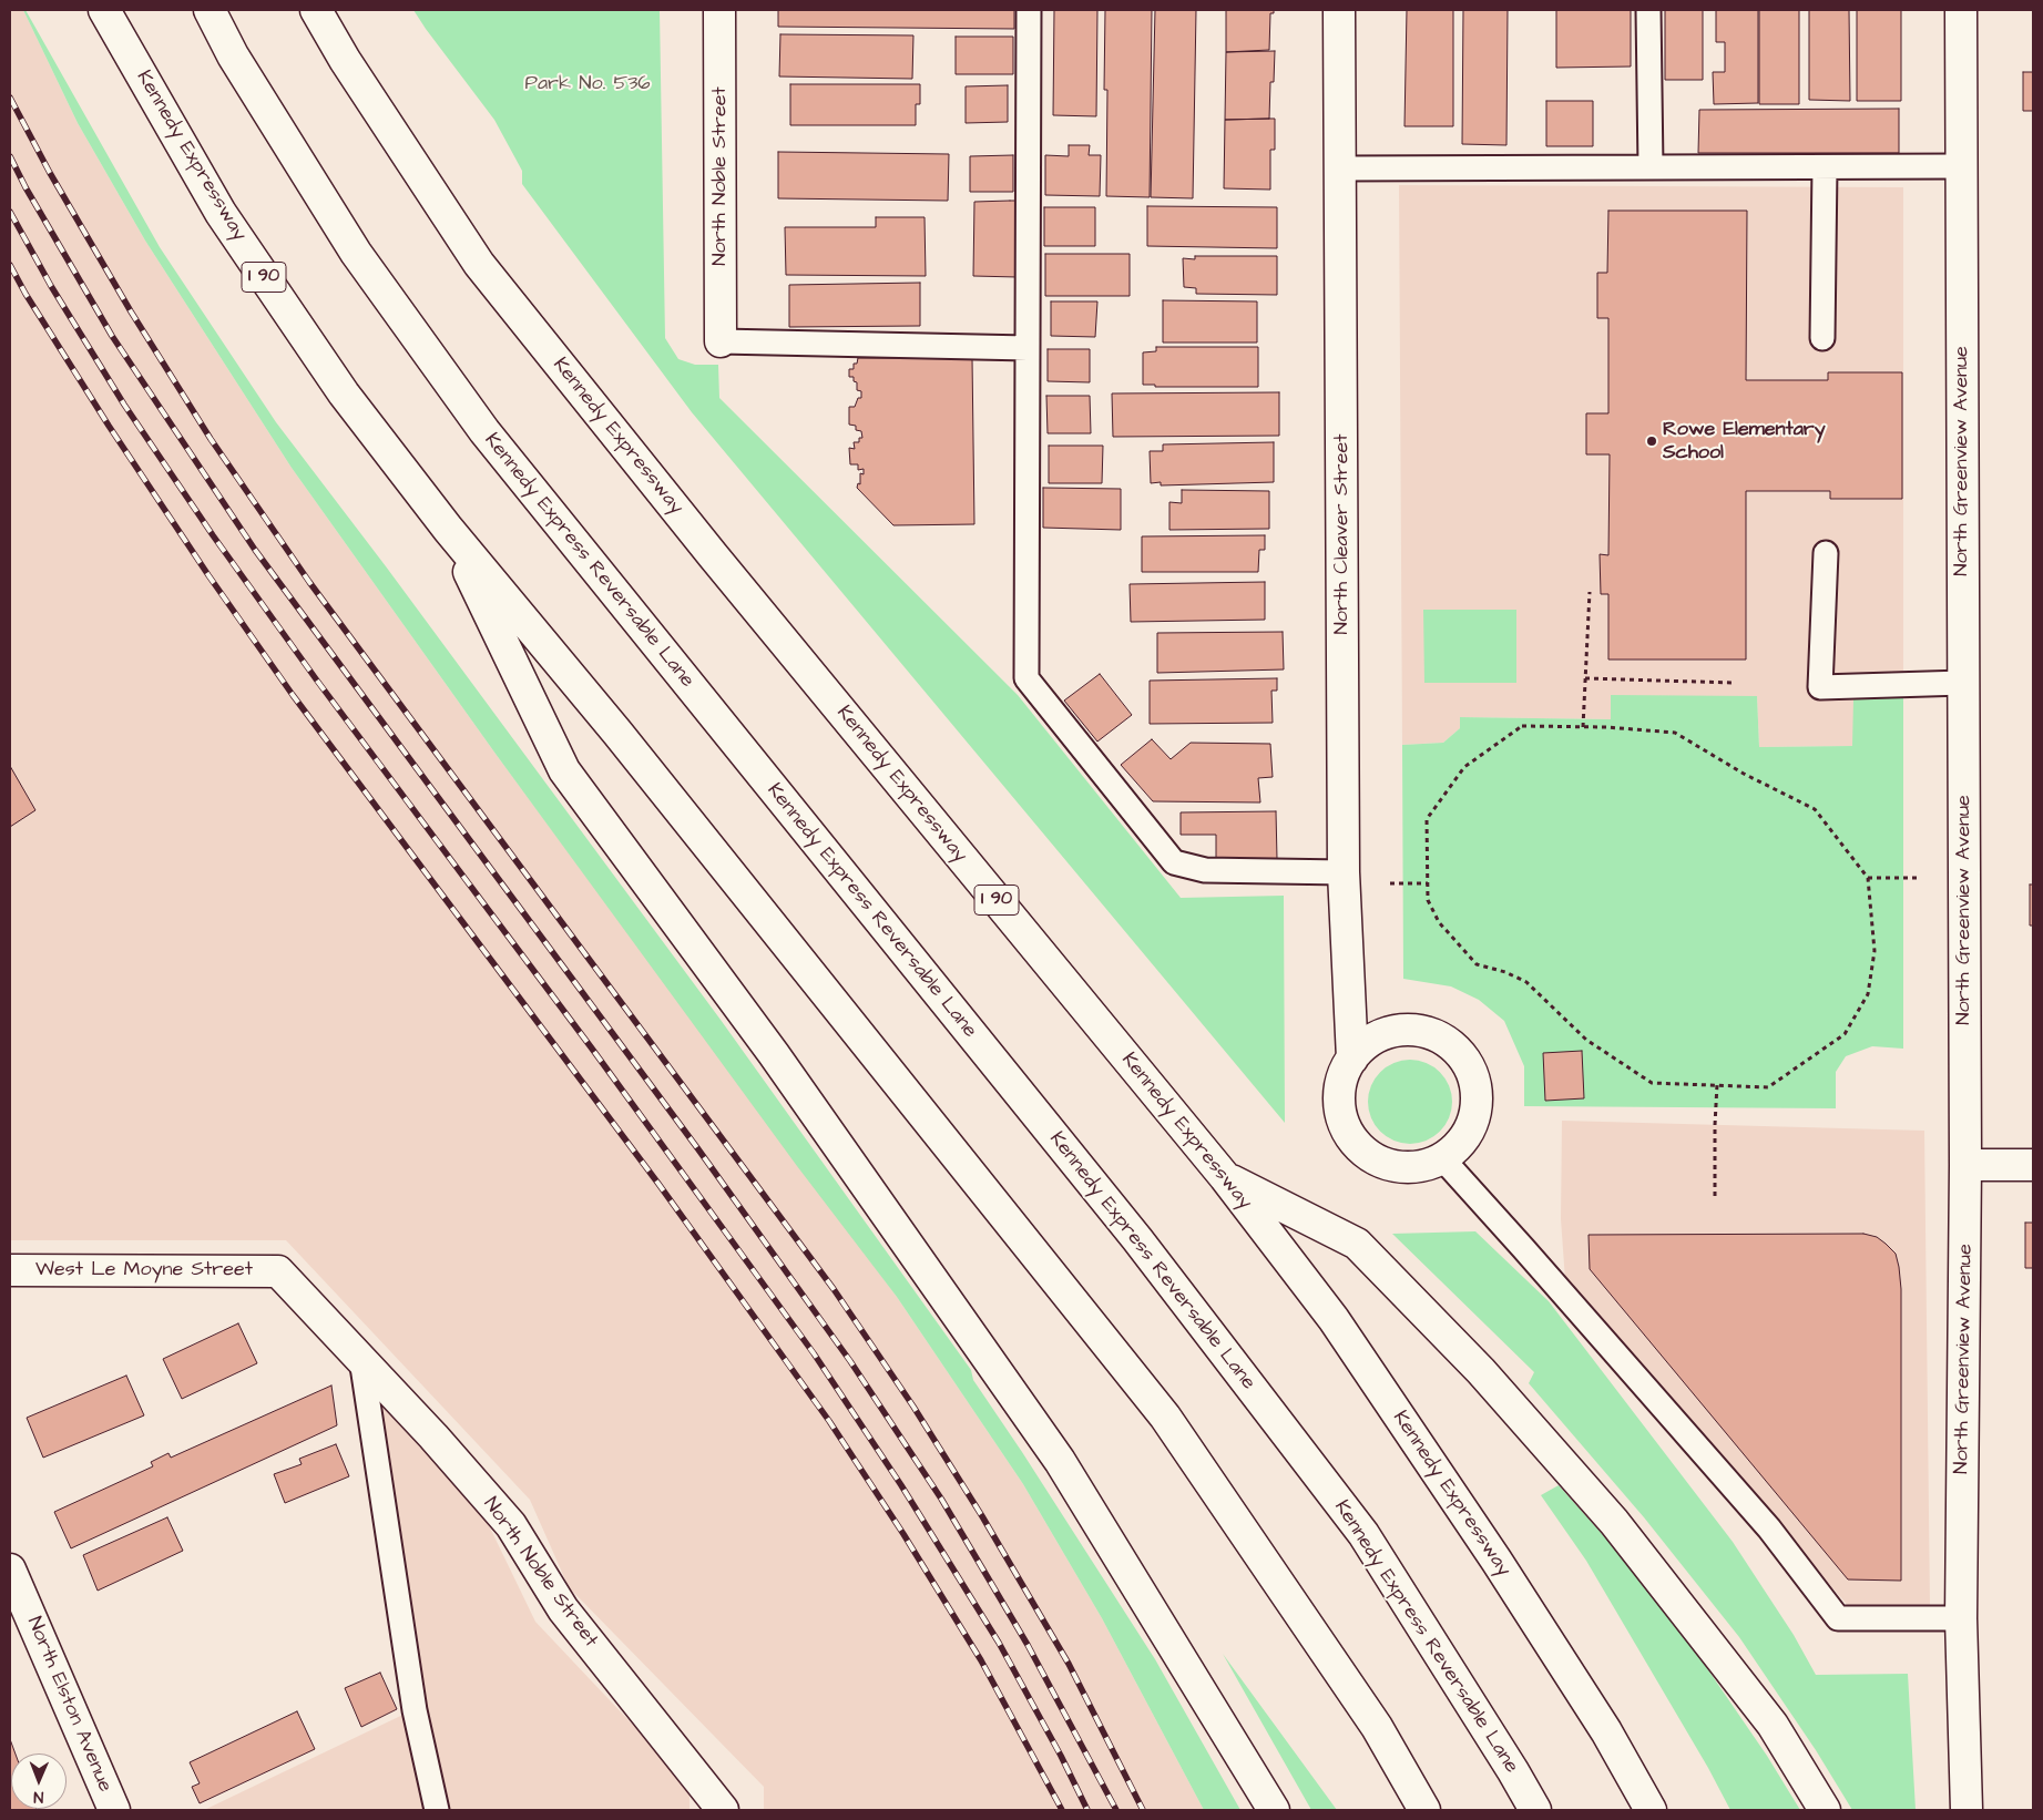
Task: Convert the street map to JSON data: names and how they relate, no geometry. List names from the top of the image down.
{
  "streets": {
    "main road": [
      "Kennedy Expressway",
      "North Noble Street",
      "I 90",
      "North Greenview Avenue",
      "North Cleaver Street",
      "Kennedy Express Reversable Lane",
      "West Le Moyne Street",
      "North Elston Avenue"
    ]
  },
  "crossings": [
    ["North Noble Street", "West Le Moyne Street"]
  ],
  "parks": ["Park No. 536"],
  "places": ["Rowe Elementary School"],
  "north": "bottom"
}
